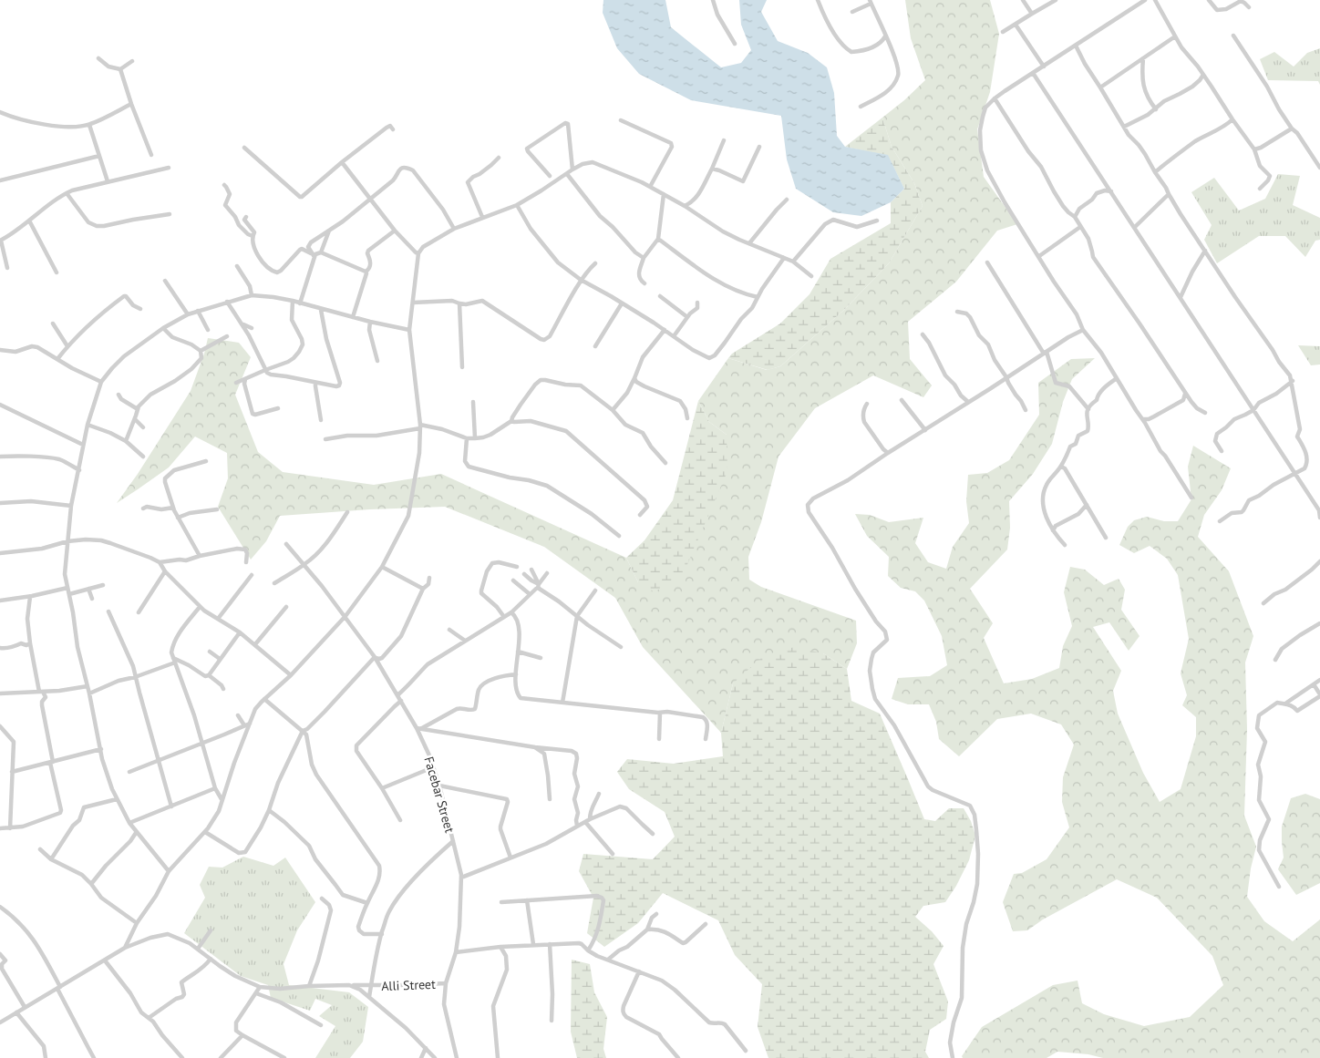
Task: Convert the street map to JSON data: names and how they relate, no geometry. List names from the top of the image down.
{
  "streets": {
    "street": ["Facebar Street", "Alli Street"]
  },
  "crossings": [
    ["Facebar Street", "Alli Street"]
  ]
}
